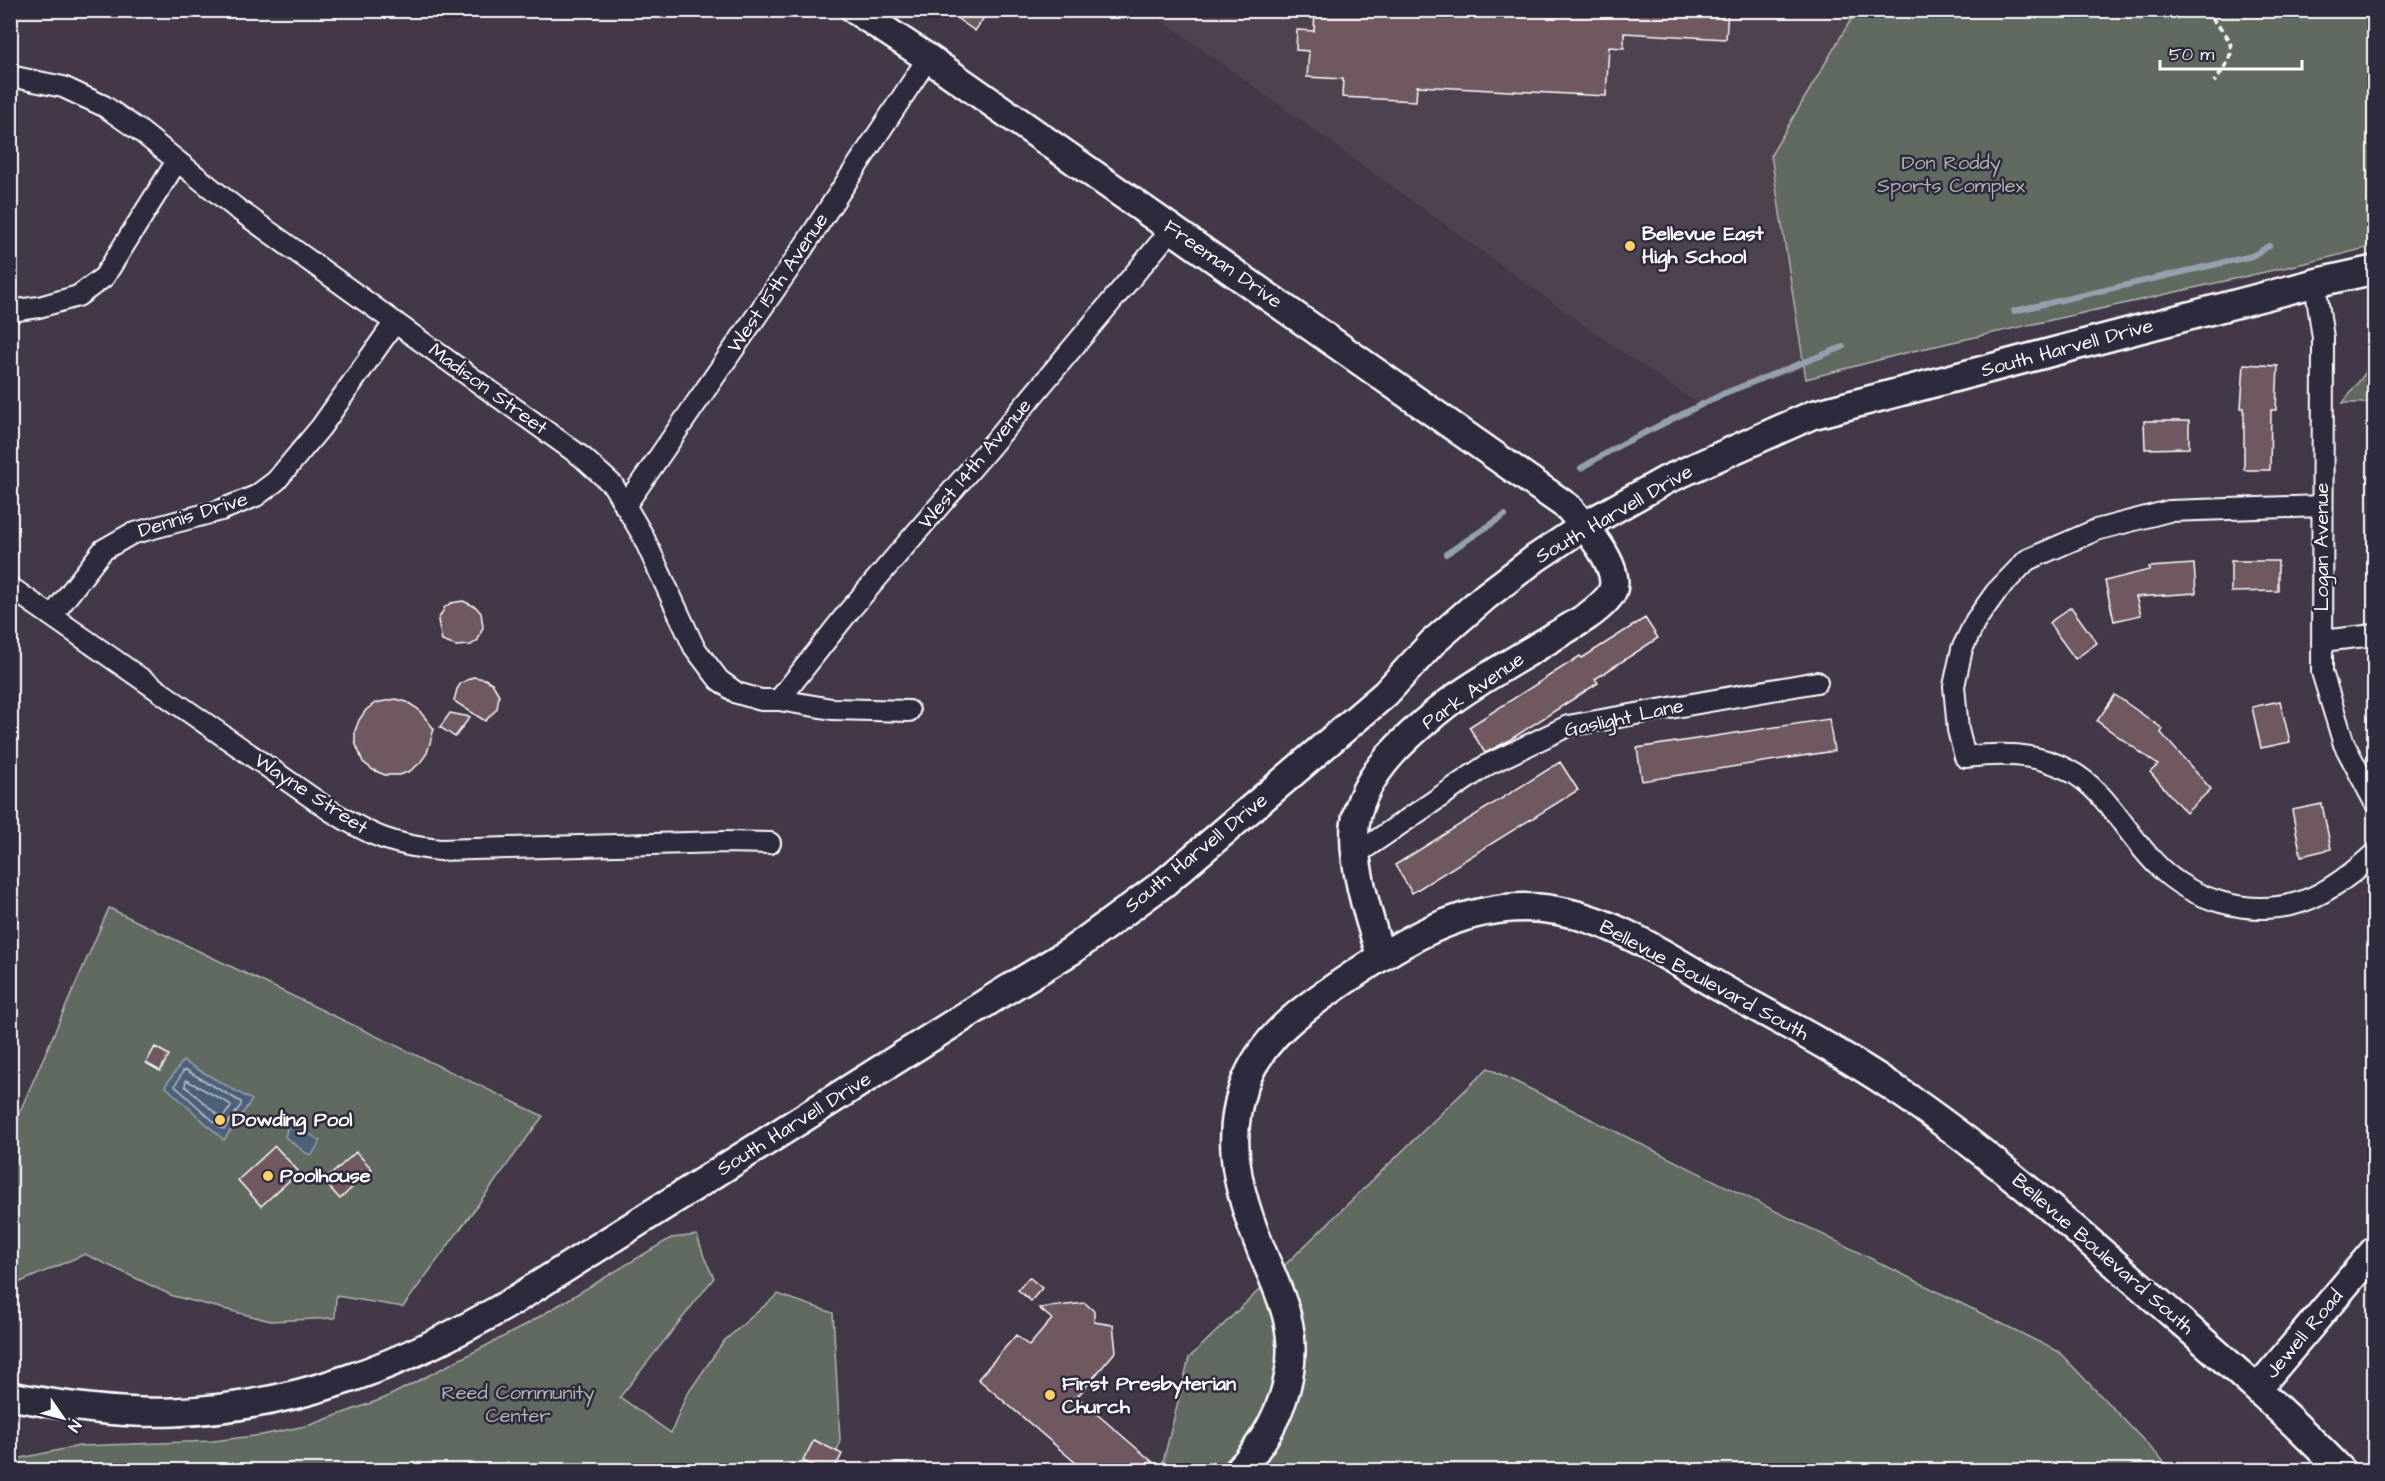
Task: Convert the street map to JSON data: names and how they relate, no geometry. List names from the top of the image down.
{
  "streets": {
    "street": [
      "Freeman Drive",
      "West 15th Avenue",
      "South Harvell Drive",
      "Madison Street",
      "West 14th Avenue",
      "Dennis Drive",
      "Logan Avenue",
      "Park Avenue",
      "Gaslight Lane",
      "Wayne Street",
      "Bellevue Boulevard South",
      "Jewell Road"
    ]
  },
  "crossings": [
    ["Freeman Drive", "West 15th Avenue"],
    ["Freeman Drive", "South Harvell Drive"],
    ["Freeman Drive", "West 14th Avenue"],
    ["Freeman Drive", "Park Avenue"],
    ["West 15th Avenue", "Madison Street"],
    ["South Harvell Drive", "Logan Avenue"],
    ["South Harvell Drive", "Park Avenue"],
    ["Madison Street", "West 14th Avenue"],
    ["Madison Street", "Dennis Drive"],
    ["Dennis Drive", "Wayne Street"],
    ["Park Avenue", "Gaslight Lane"],
    ["Park Avenue", "Bellevue Boulevard South"],
    ["Bellevue Boulevard South", "Jewell Road"]
  ],
  "parks": ["Don Roddy Sports Complex", "Reed Community Center"],
  "places": [
    "Bellevue East High School",
    "Dowding Pool",
    "Poolhouse",
    "First Presbyterian Church"
  ],
  "scale_bar": "50 m",
  "north": "bottom right"
}
